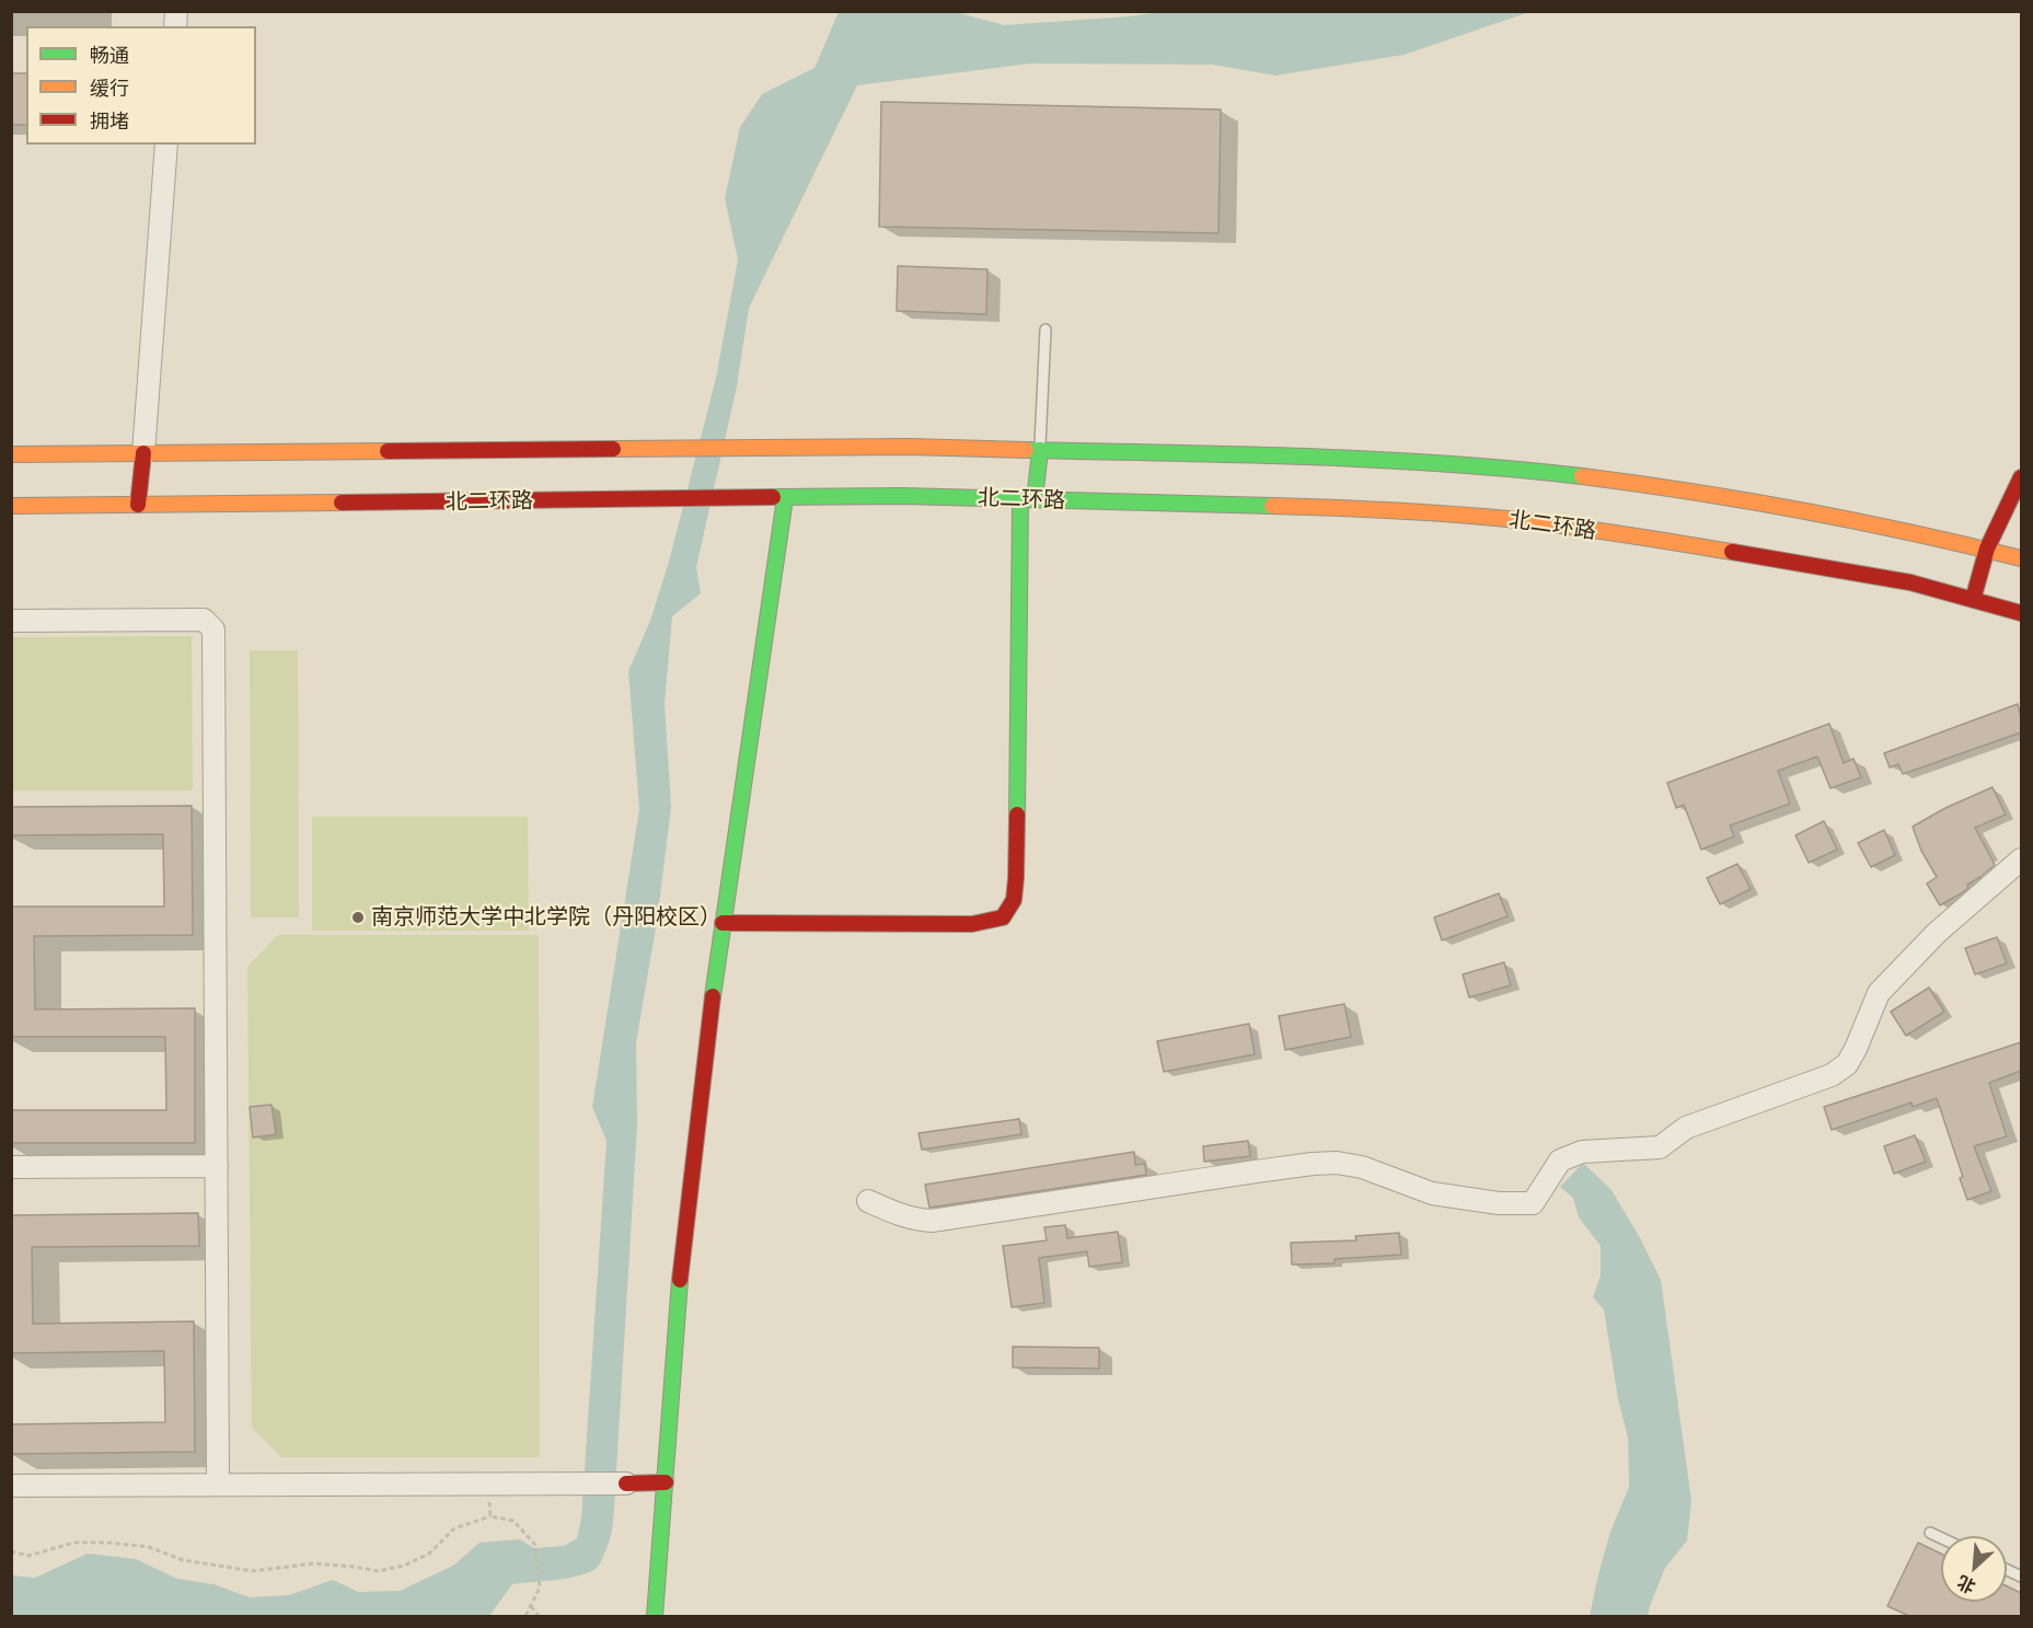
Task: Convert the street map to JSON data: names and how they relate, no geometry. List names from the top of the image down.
{
  "streets": {
    "main road": ["北二环路"]
  },
  "places": ["南京师范大学中北学院（丹阳校区）"],
  "legend": ["畅通", "缓行", "拥堵"],
  "north": "bottom left"
}
